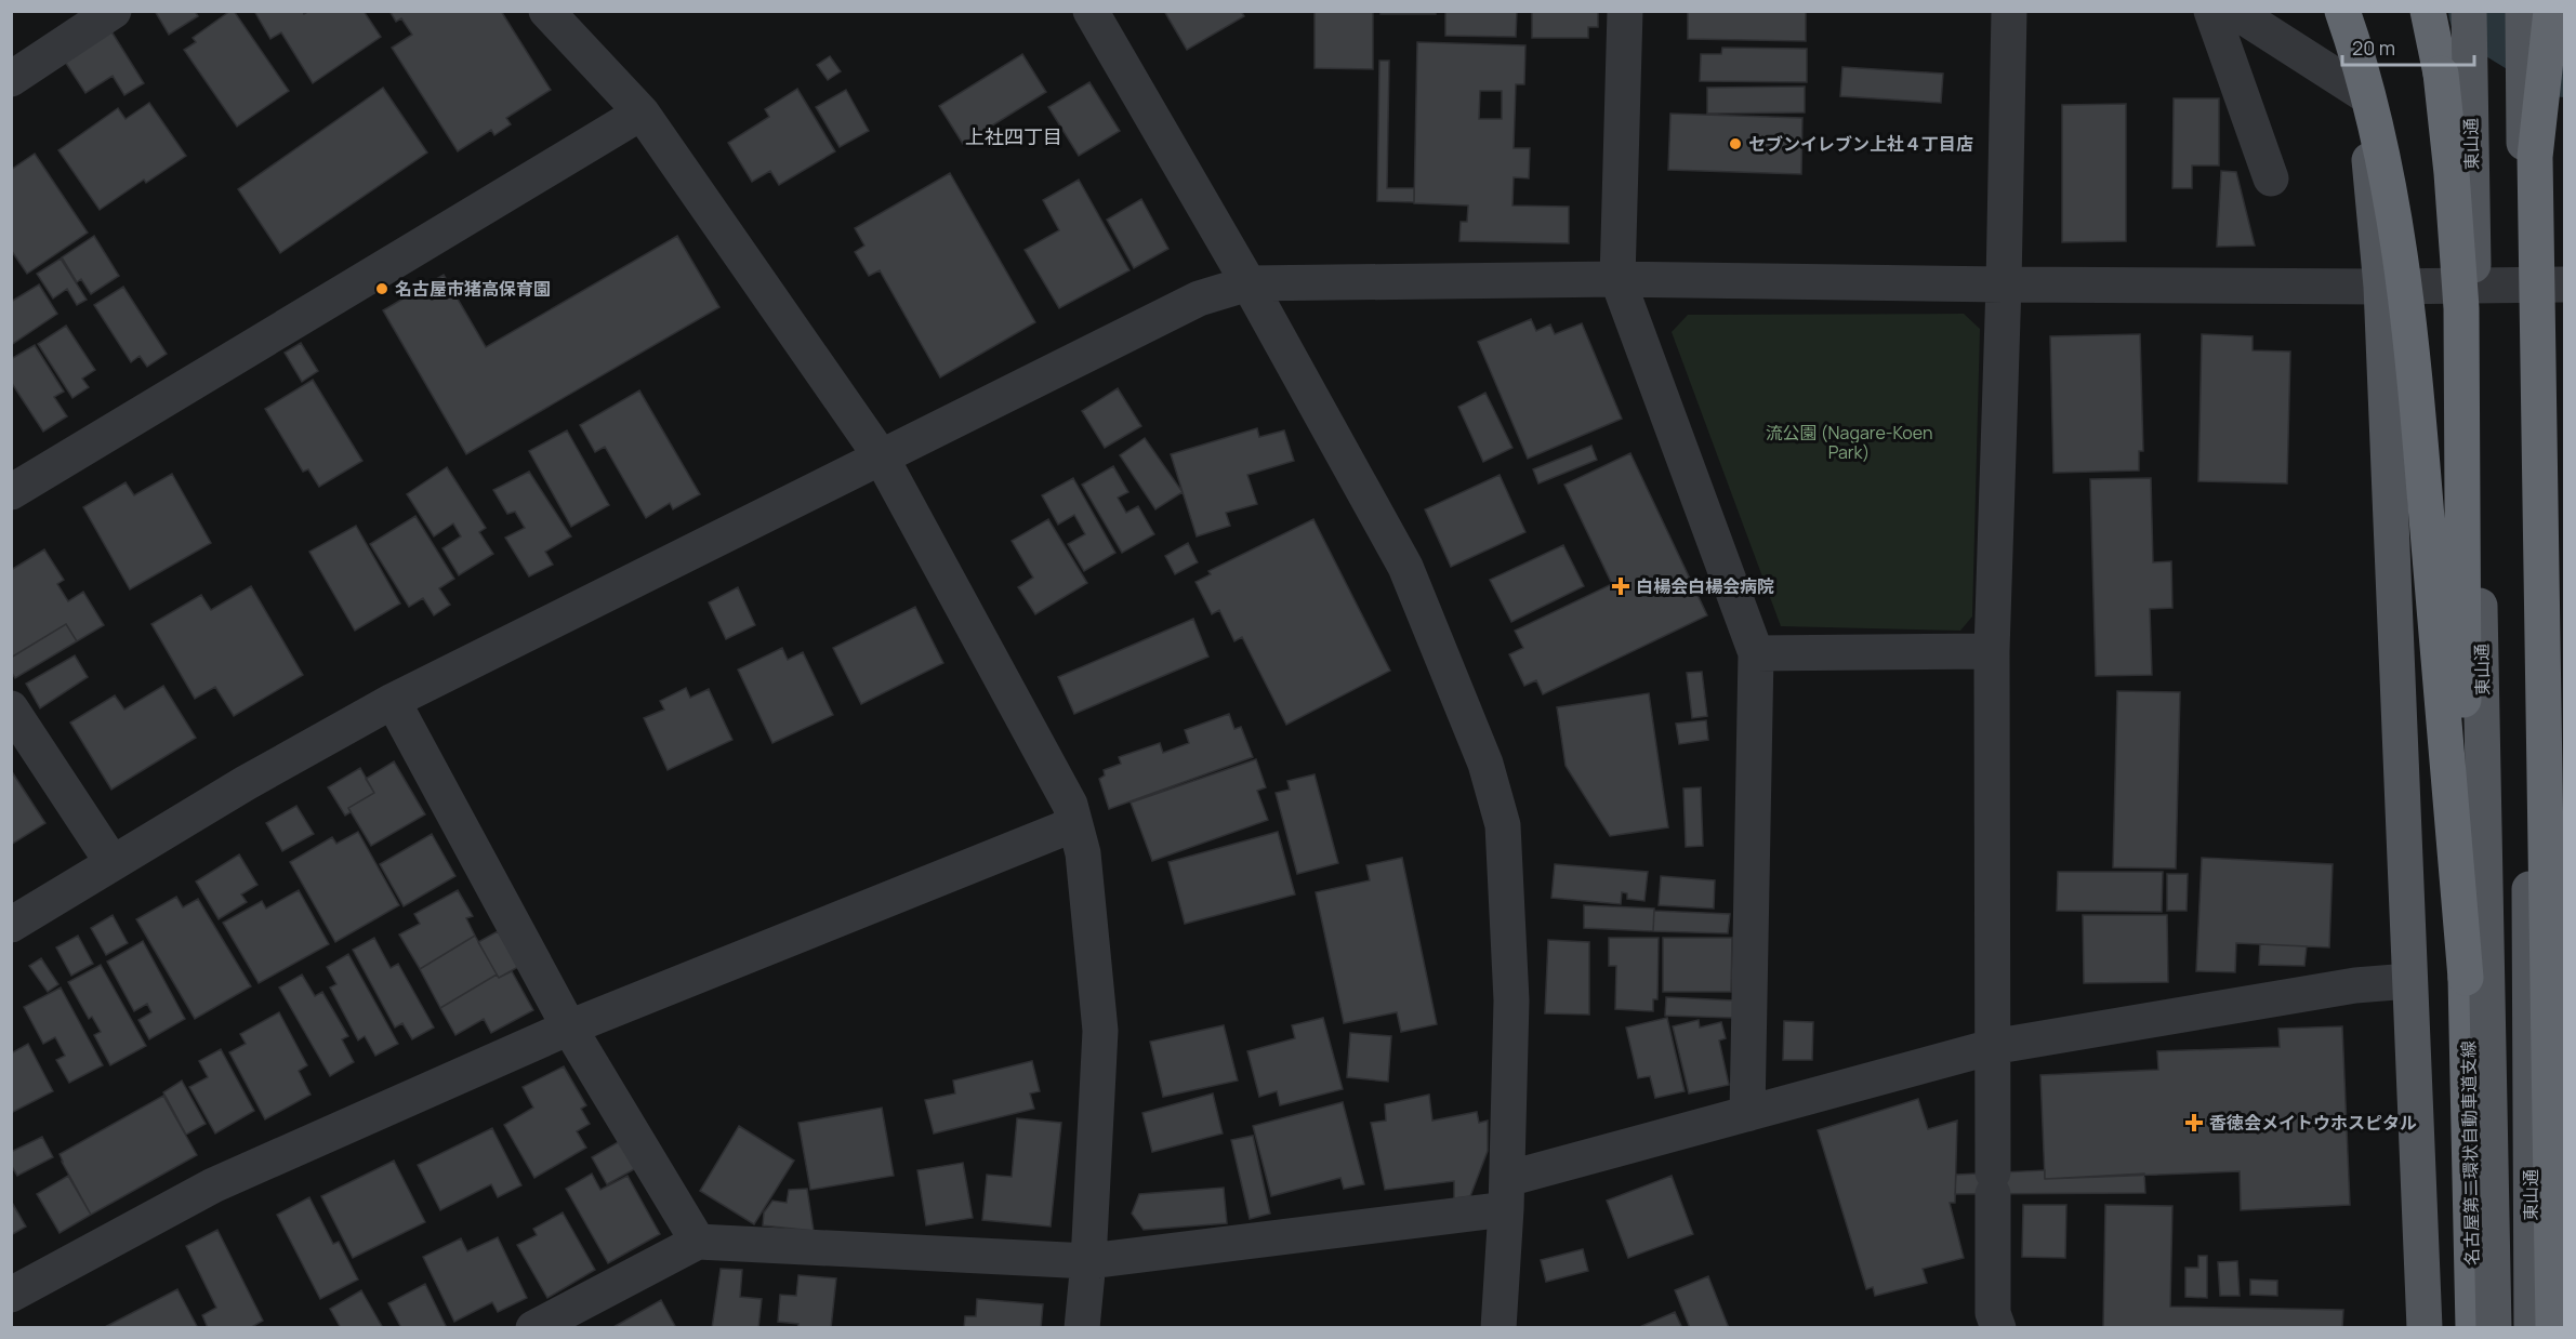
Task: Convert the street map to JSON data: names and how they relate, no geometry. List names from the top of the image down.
{
  "streets": {
    "highway": ["名古屋第二環状自動車道支線"],
    "main road": ["東山通"]
  },
  "districts": ["上社四丁目"],
  "parks": ["流公園 (Nagare-Koen Park)"],
  "places": {
    "other": ["セブンイレブン上社４丁目店", "名古屋市猪高保育園"],
    "health": ["白楊会白楊会病院", "香徳会メイトウホスピタル"]
  },
  "scale_bar": "20 m"
}
